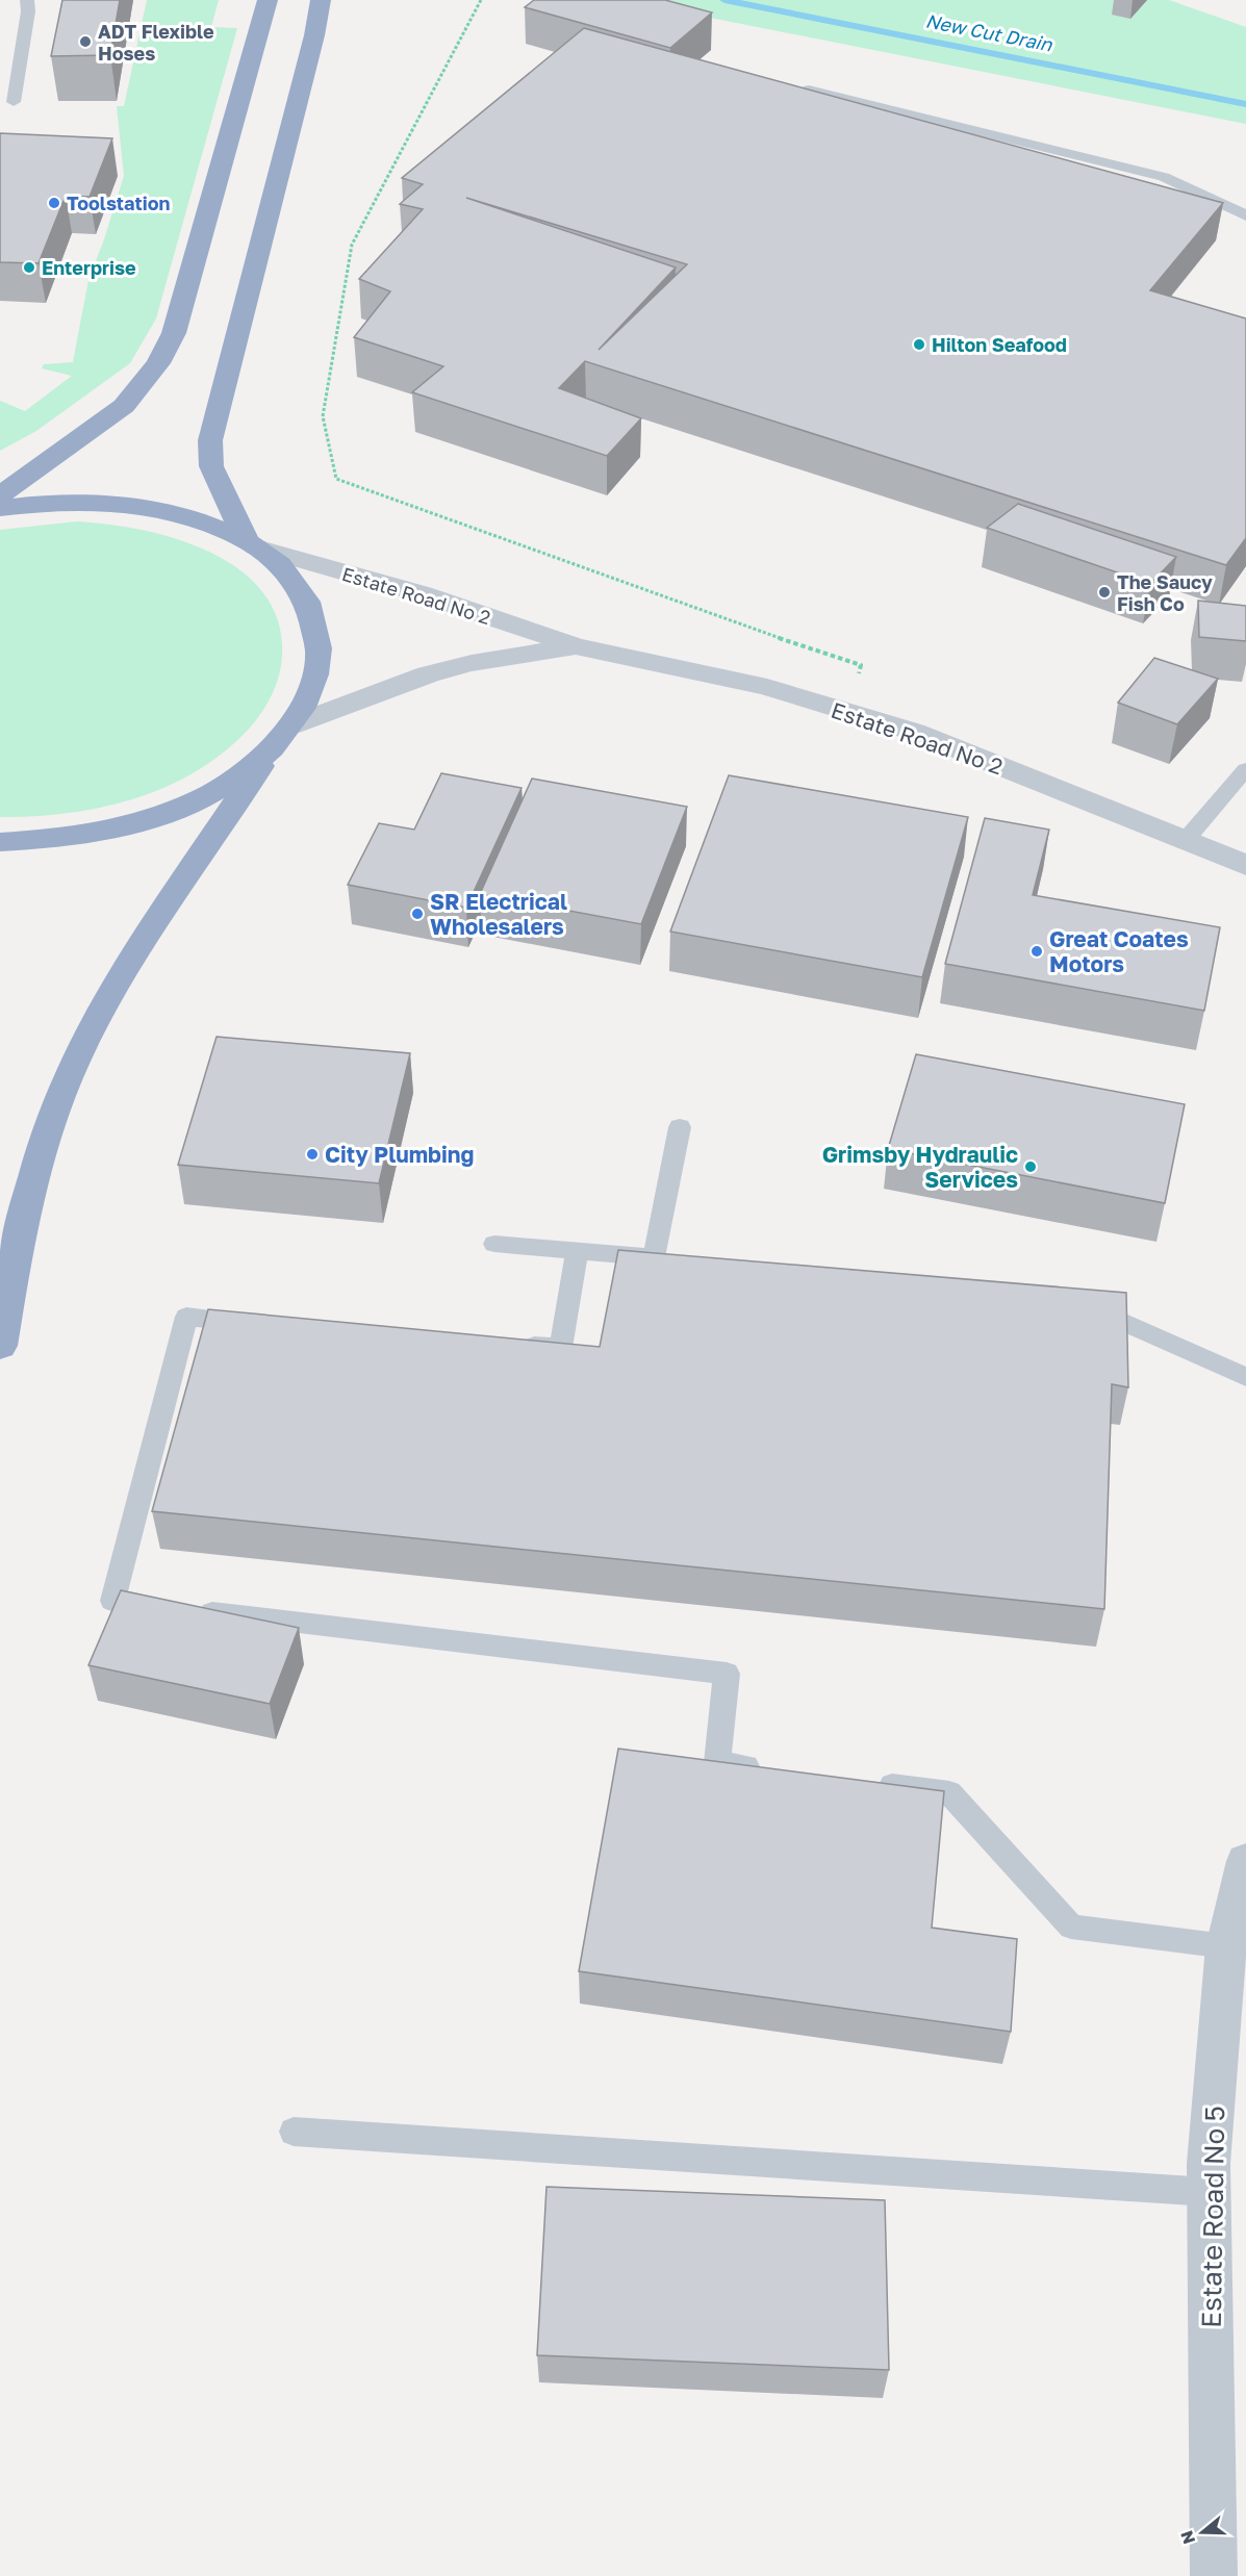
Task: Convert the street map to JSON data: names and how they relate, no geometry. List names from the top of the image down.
{
  "streets": {
    "street": ["Estate Road No 2", "Estate Road No 5"]
  },
  "water": ["New Cut Drain"],
  "places": [
    "ADT Flexible Hoses",
    "Toolstation",
    "Enterprise",
    "Hilton Seafood",
    "The Saucy Fish Co",
    "SR Electrical Wholesalers",
    "Great Coates Motors",
    "City Plumbing",
    "Grimsby Hydraulic Services"
  ],
  "north": "left"
}
